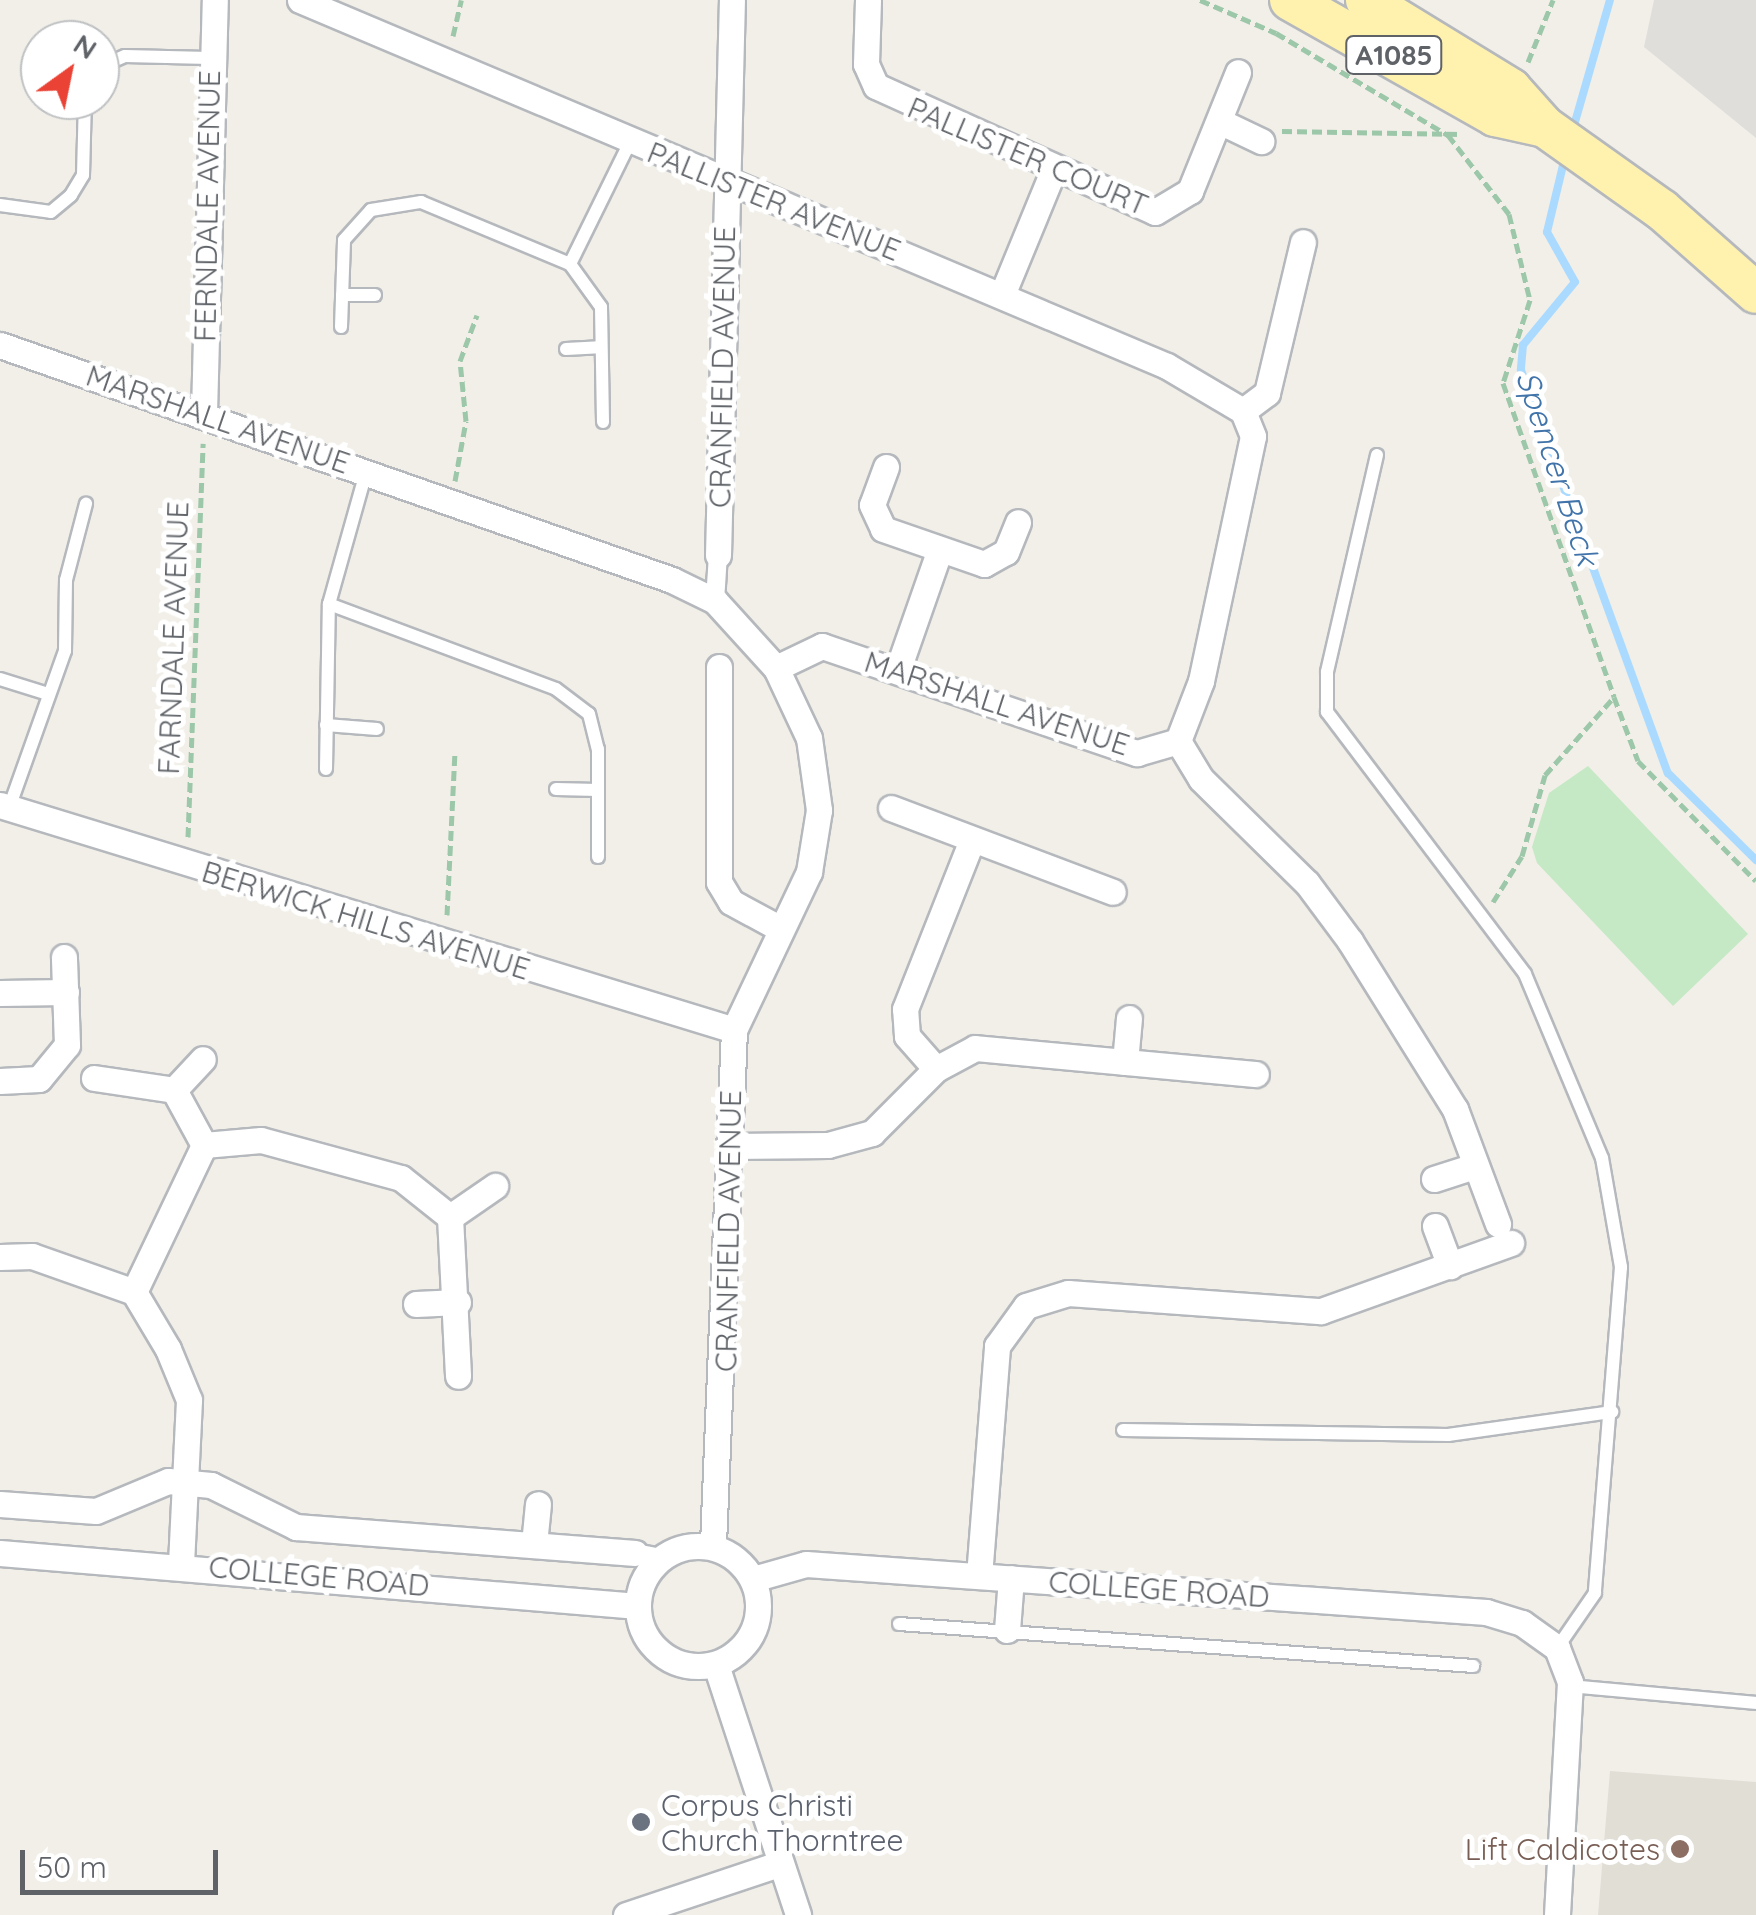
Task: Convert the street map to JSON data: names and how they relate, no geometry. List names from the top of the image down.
{
  "streets": {
    "main road": ["A1085"],
    "street": [
      "PALLISTER COURT",
      "PALLISTER AVENUE",
      "FERNDALE AVENUE",
      "CRANFIELD AVENUE",
      "MARSHALL AVENUE",
      "BERWICK HILLS AVENUE",
      "COLLEGE ROAD"
    ],
    "path": ["FARNDALE AVENUE"]
  },
  "crossings": [
    ["PALLISTER AVENUE", "CRANFIELD AVENUE"],
    ["FERNDALE AVENUE", "MARSHALL AVENUE"],
    ["FERNDALE AVENUE", "FARNDALE AVENUE"],
    ["CRANFIELD AVENUE", "MARSHALL AVENUE"],
    ["CRANFIELD AVENUE", "BERWICK HILLS AVENUE"],
    ["CRANFIELD AVENUE", "COLLEGE ROAD"],
    ["MARSHALL AVENUE", "FARNDALE AVENUE"],
    ["FARNDALE AVENUE", "BERWICK HILLS AVENUE"]
  ],
  "water": ["Spencer Beck"],
  "places": ["Corpus Christi Church Thorntree", "Lift Caldicotes"],
  "scale_bar": "50 m",
  "north": "top right"
}
